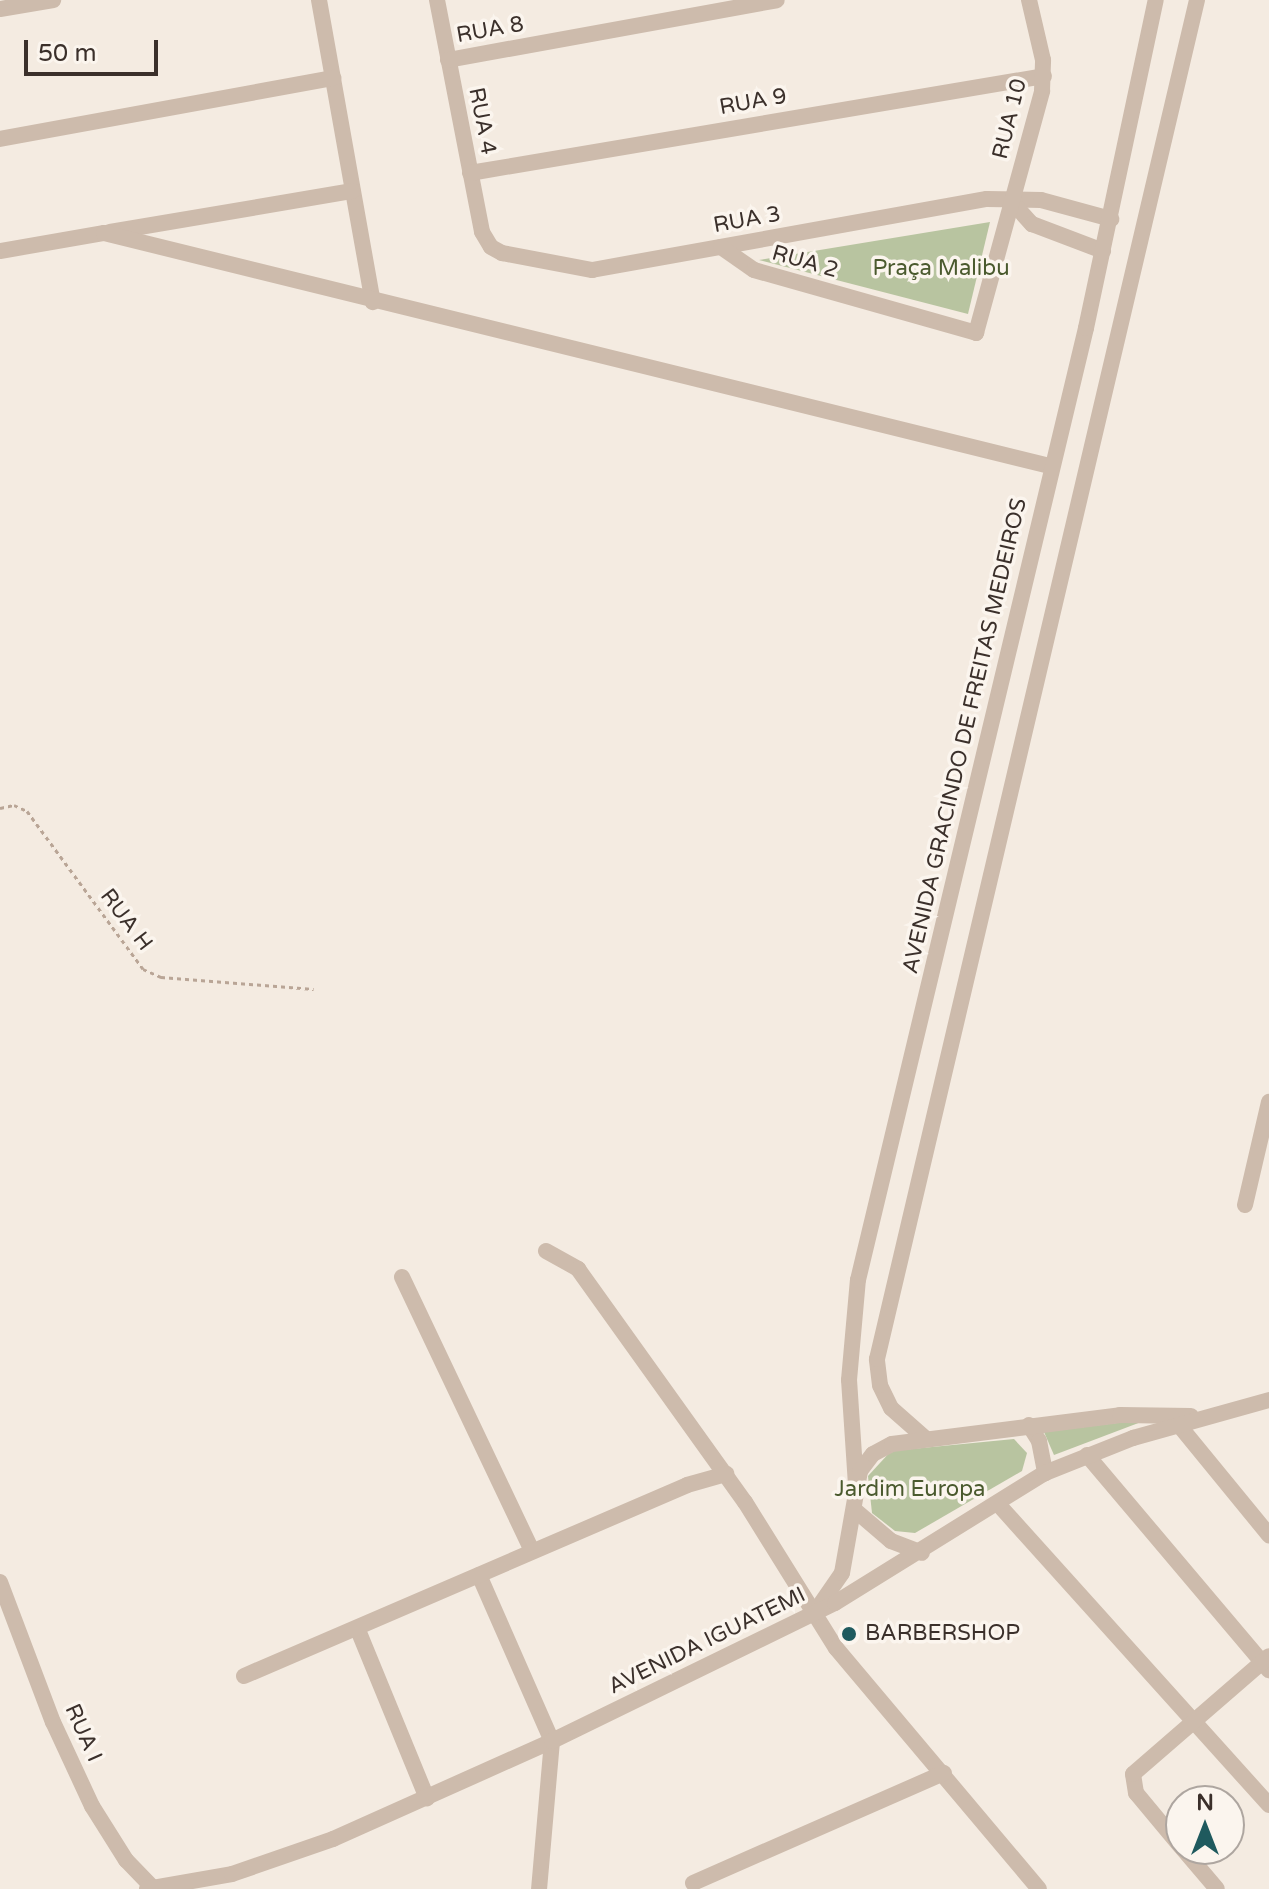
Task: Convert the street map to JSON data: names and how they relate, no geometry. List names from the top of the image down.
{
  "streets": {
    "street": [
      "RUA 8",
      "RUA 9",
      "RUA 10",
      "RUA 4",
      "RUA 3",
      "RUA 2",
      "AVENIDA GRACINDO DE FREITAS MEDEIROS",
      "AVENIDA IGUATEMI",
      "RUA I"
    ],
    "path": ["RUA H"]
  },
  "crossings": [
    ["RUA 8", "RUA 4"],
    ["RUA 9", "RUA 10"],
    ["RUA 9", "RUA 4"],
    ["RUA 10", "RUA 3"],
    ["RUA 10", "RUA 2"],
    ["RUA 4", "RUA 3"],
    ["RUA 3", "RUA 2"],
    ["RUA 3", "AVENIDA GRACINDO DE FREITAS MEDEIROS"],
    ["AVENIDA GRACINDO DE FREITAS MEDEIROS", "AVENIDA IGUATEMI"],
    ["AVENIDA IGUATEMI", "RUA I"]
  ],
  "parks": ["Praça Malibu", "Jardim Europa"],
  "places": ["BARBERSHOP"],
  "scale_bar": "50 m",
  "north": "top"
}
